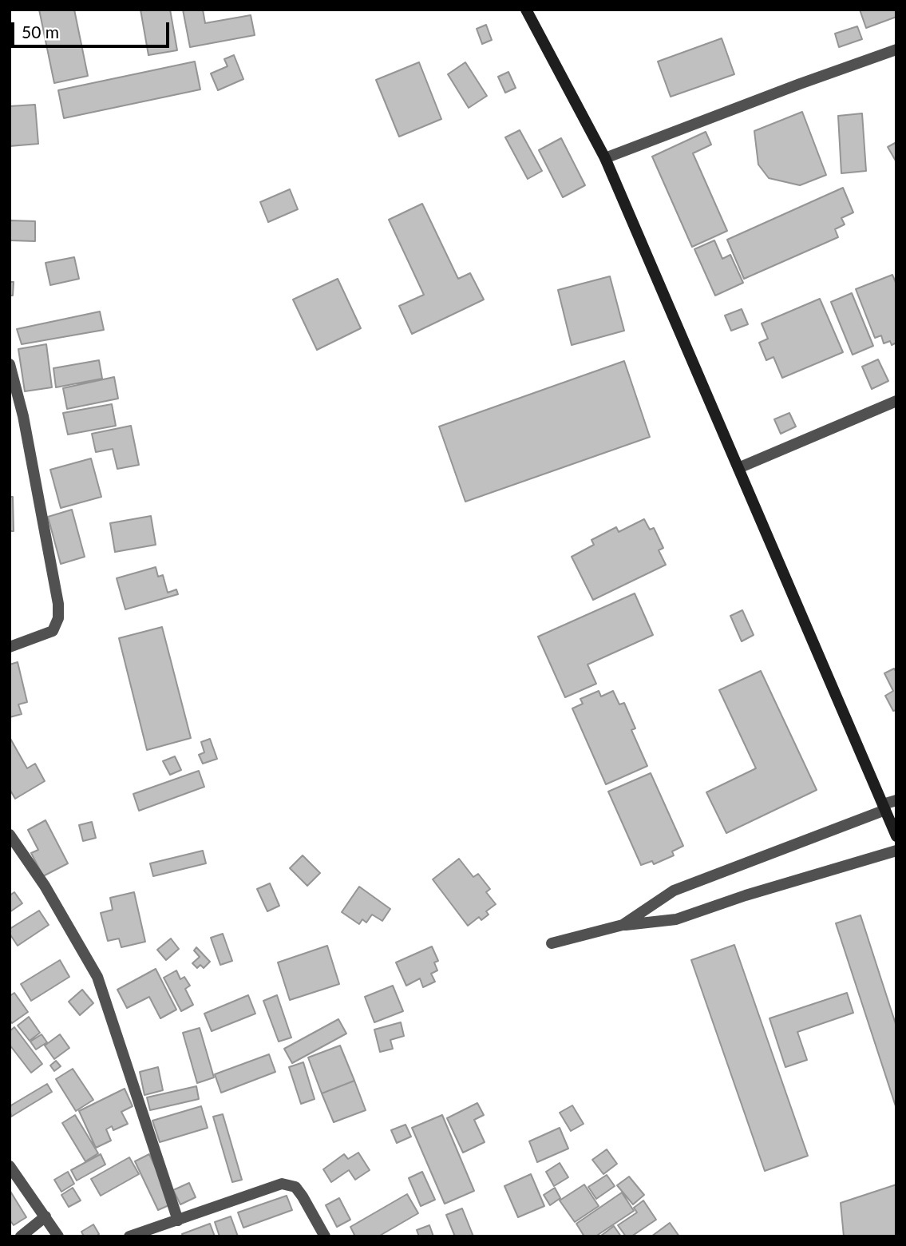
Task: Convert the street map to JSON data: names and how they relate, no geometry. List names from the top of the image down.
{
  "scale_bar": "50 m"
}
